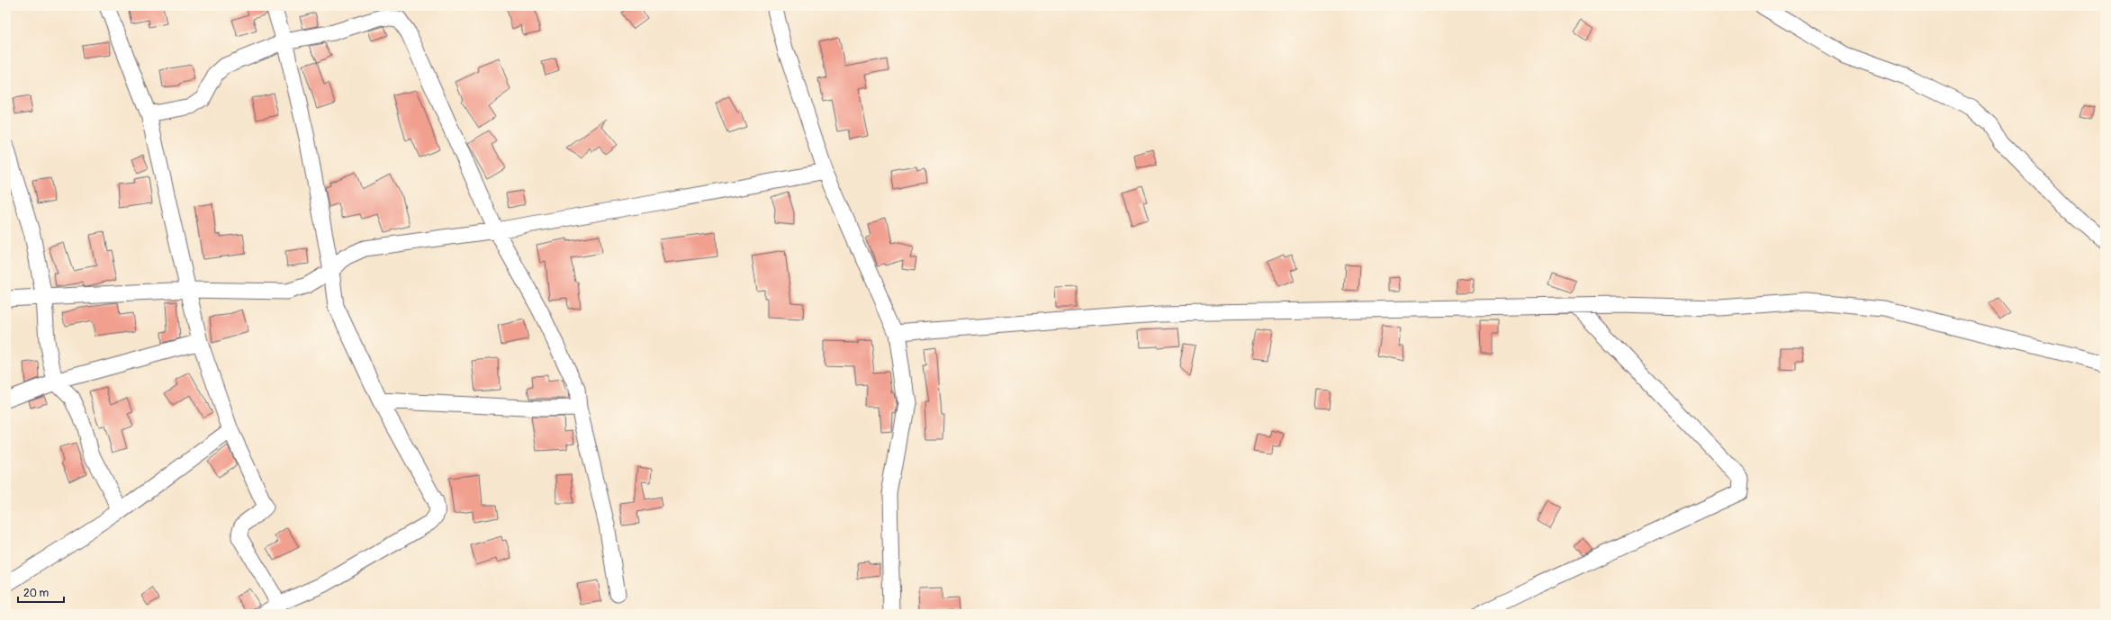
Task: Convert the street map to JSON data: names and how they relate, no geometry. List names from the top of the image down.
{
  "scale_bar": "20 m"
}
